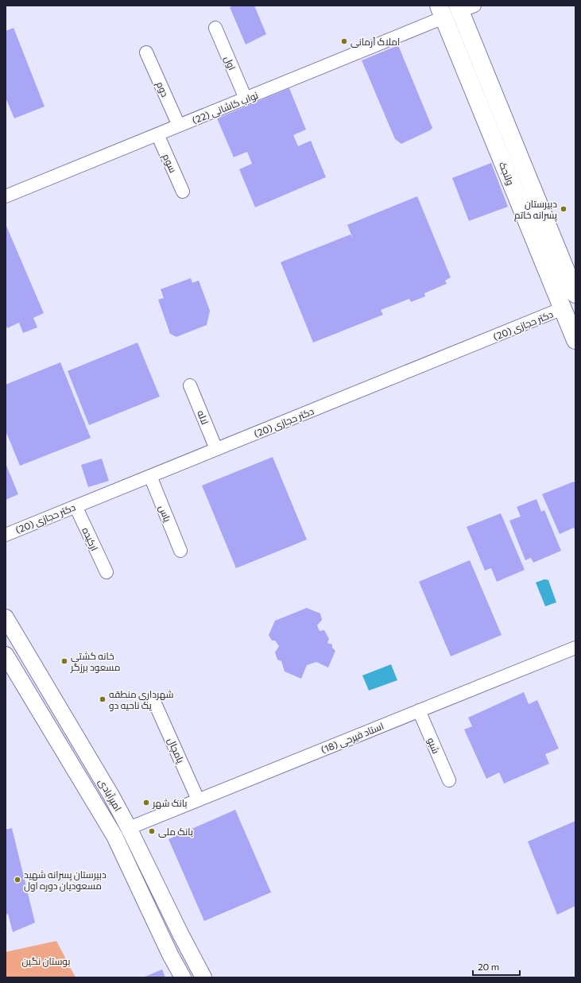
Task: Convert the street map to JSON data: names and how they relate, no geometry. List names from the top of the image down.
{
  "streets": {
    "main road": ["ولنجک"],
    "street": [
      "اول",
      "دوم",
      "نواب کاشانی (22)",
      "سوم",
      "دکتر حجازی (20)",
      "لاله",
      "یاس",
      "ارکیده",
      "استاد فیرحی (18)",
      "شبو",
      "پامچال",
      "امیرآبادی"
    ]
  },
  "crossings": [
    ["اول", "نواب کاشانی (22)"],
    ["دوم", "نواب کاشانی (22)"],
    ["نواب کاشانی (22)", "سوم"],
    ["نواب کاشانی (22)", "ولنجک"],
    ["ولنجک", "دکتر حجازی (20)"],
    ["دکتر حجازی (20)", "لاله"],
    ["دکتر حجازی (20)", "یاس"],
    ["دکتر حجازی (20)", "ارکیده"],
    ["استاد فیرحی (18)", "شبو"],
    ["استاد فیرحی (18)", "پامچال"],
    ["استاد فیرحی (18)", "امیرآبادی"]
  ],
  "parks": ["بوستان نگین"],
  "places": [
    "املاک آرمانی",
    "دبیرستان پسرانه خاتم",
    "خانه کشتی مسعود برزگر",
    "شهرداری منطقه یک ناحیه دو",
    "بانک شهر",
    "بانک ملی",
    "دبیرستان پسرانه شهید مسعودیان دوره اول"
  ],
  "scale_bar": "20 m"
}
